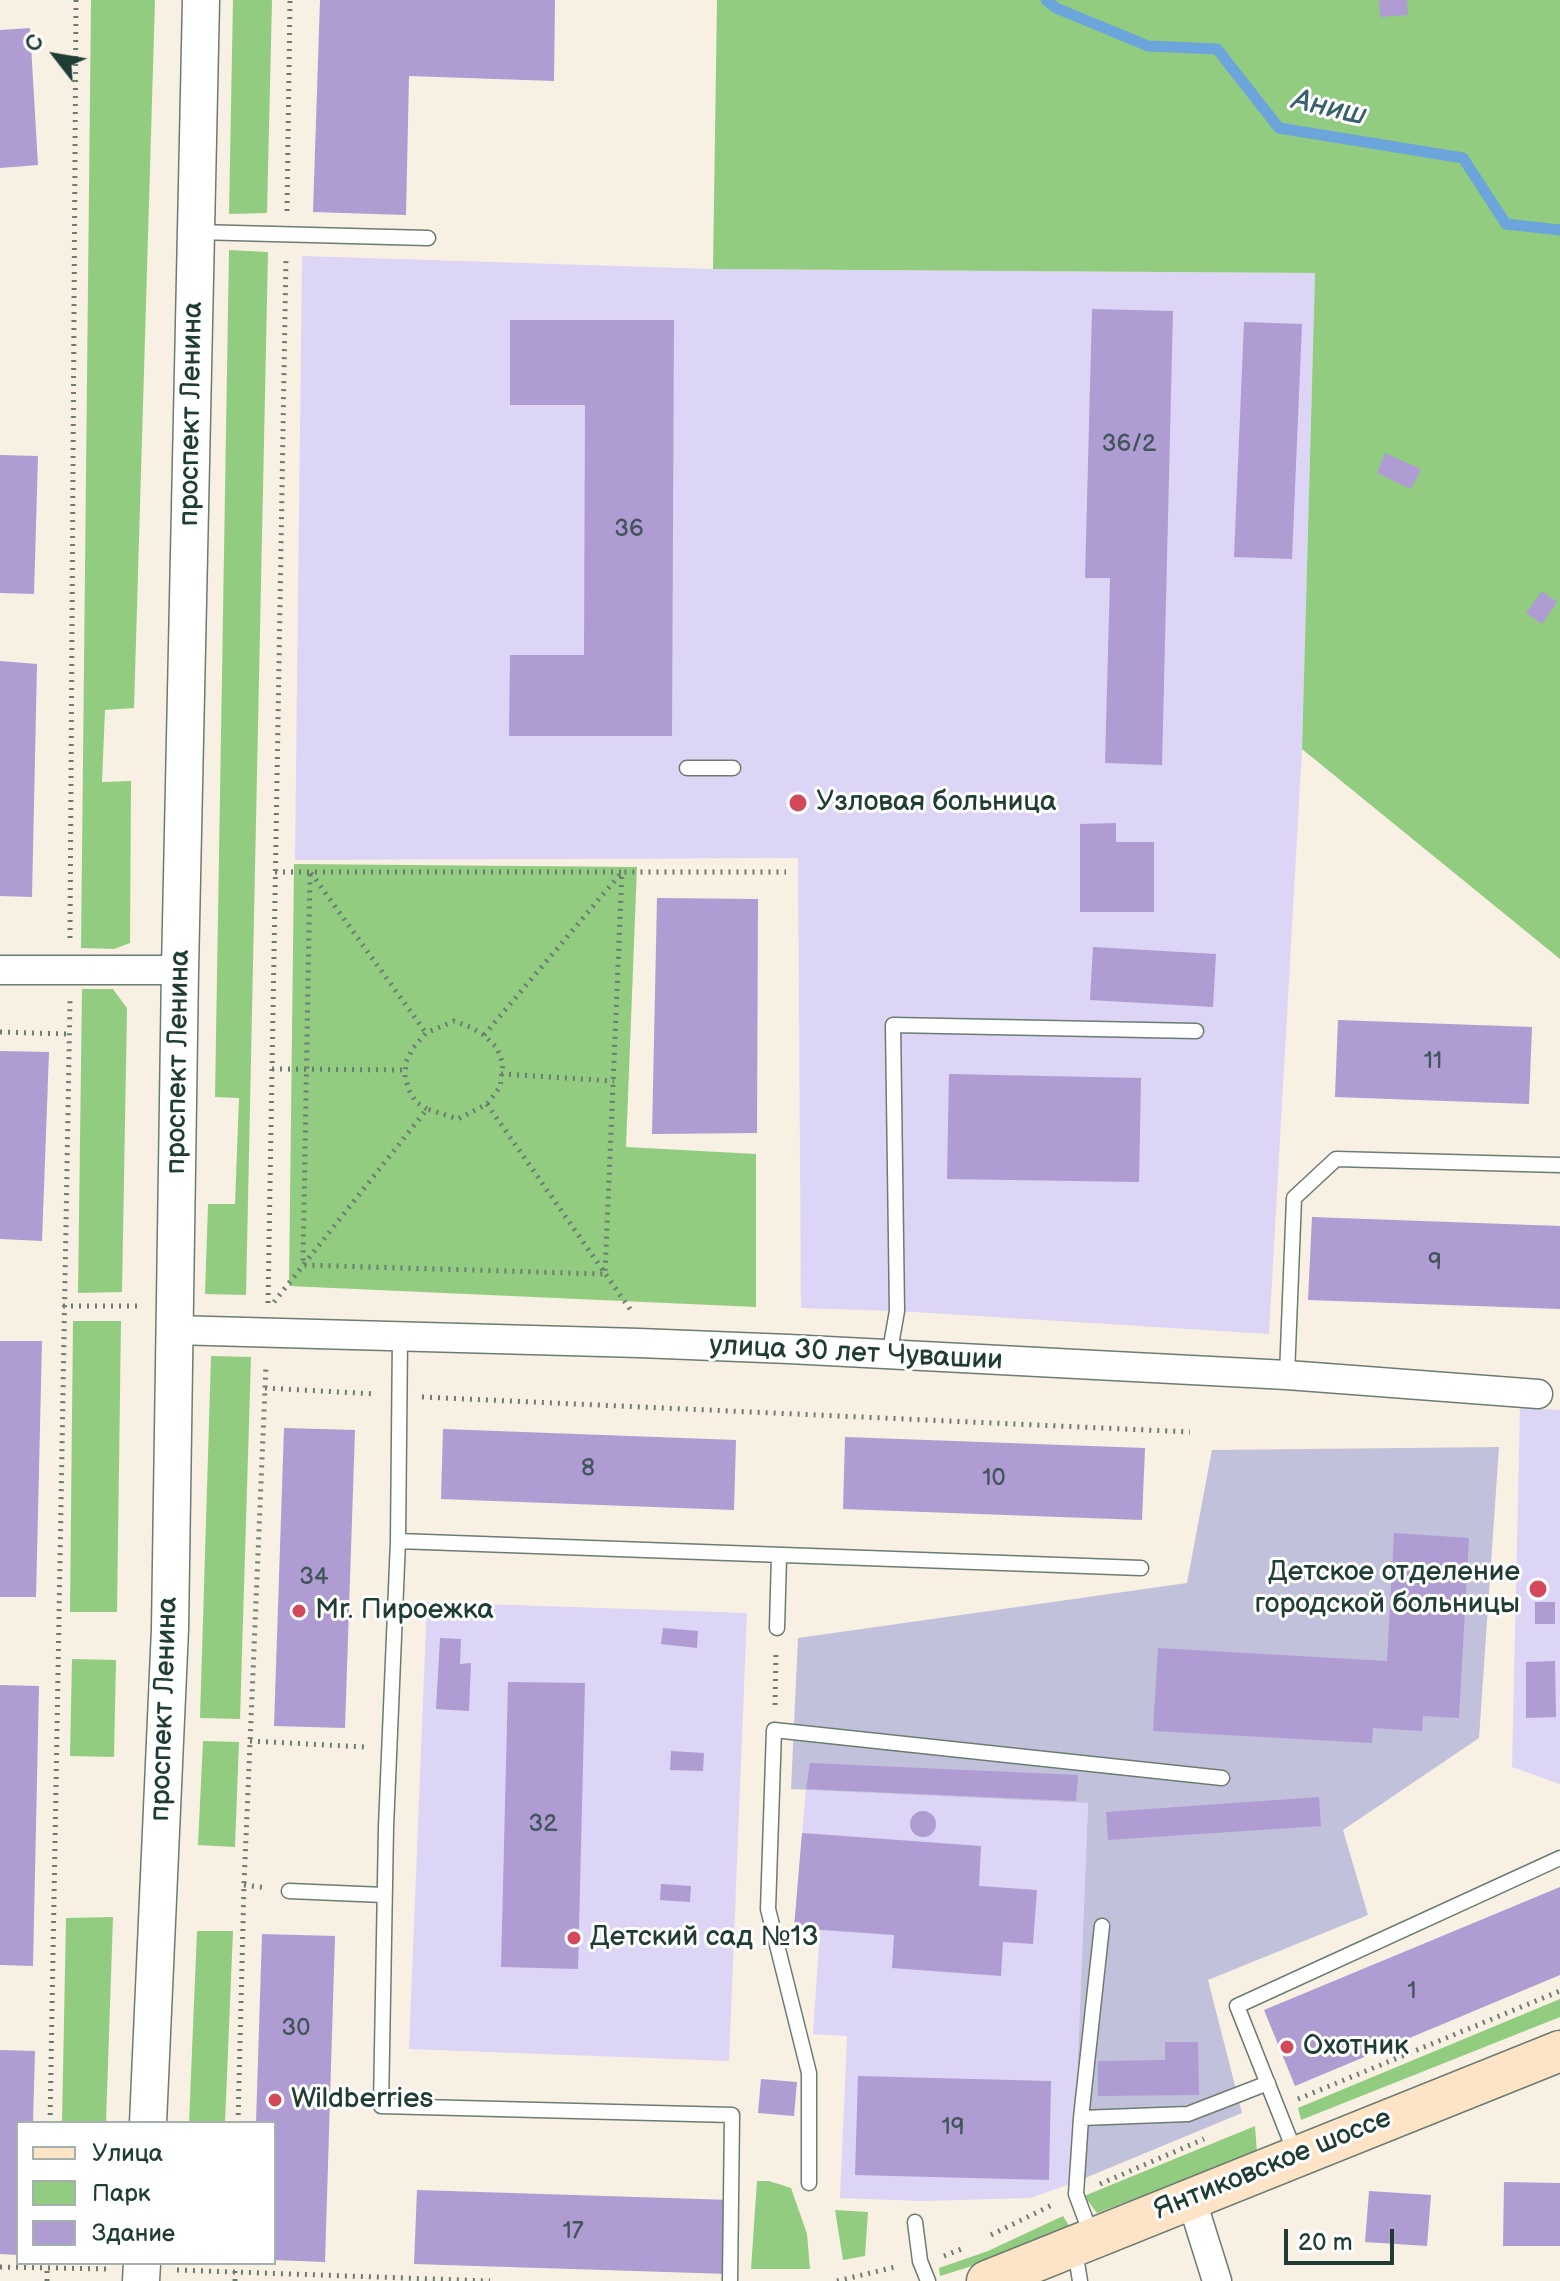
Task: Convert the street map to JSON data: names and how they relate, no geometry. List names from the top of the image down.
{
  "streets": {
    "main road": ["Янтиковское шоссе"],
    "street": ["проспект Ленина", "улица 30 лет Чувашии"]
  },
  "crossings": [
    ["проспект Ленина", "улица 30 лет Чувашии"]
  ],
  "water": ["Аниш"],
  "places": [
    "Узловая больница",
    "Детское отделение городской больницы",
    "Mr. Пироежка",
    "Детский сад №13",
    "Охотник",
    "Wildberries"
  ],
  "house_numbers": [
    "36/2",
    "36",
    "11",
    "9",
    "8",
    "10",
    "34",
    "32",
    "1",
    "30",
    "19",
    "17"
  ],
  "legend": ["Улица", "Парк", "Здание"],
  "scale_bar": "20 m",
  "north": "top left"
}
